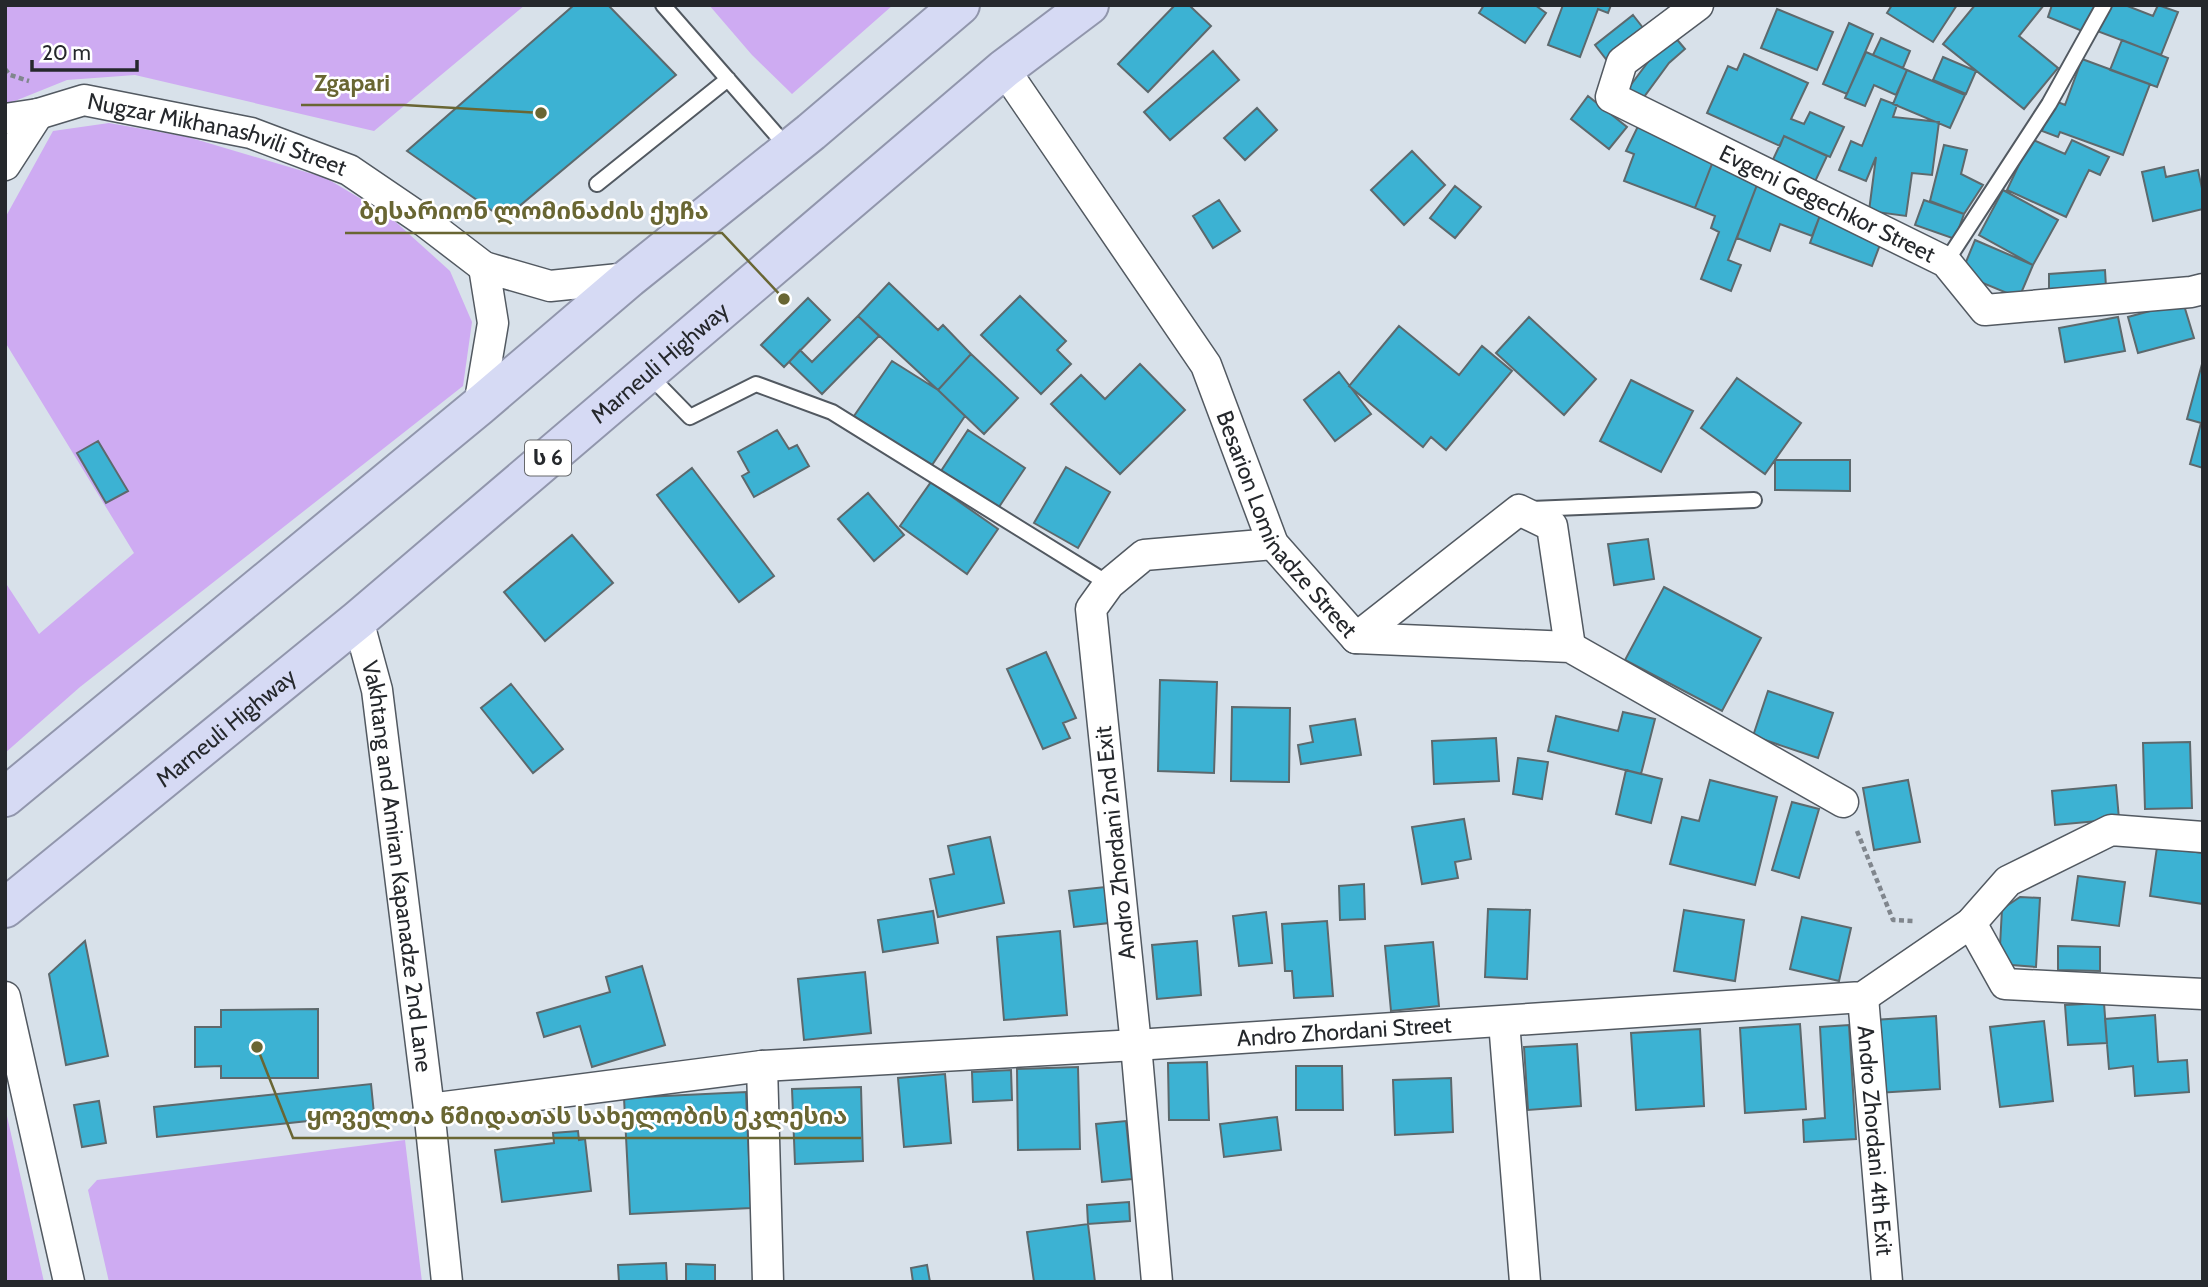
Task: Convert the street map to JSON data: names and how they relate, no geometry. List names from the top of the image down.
{
  "streets": {
    "highway": ["Marneuli Highway", "ს 6"],
    "street": [
      "Nugzar Mikhanashvili Street",
      "Evgeni Gegechkor Street",
      "Besarion Lominadze Street",
      "Andro Zhordani 2nd Exit",
      "Vakhtang and Amiran Kapanadze 2nd Lane",
      "Andro Zhordani Street",
      "Andro Zhordani 4th Exit"
    ]
  },
  "crossings": [
    ["Marneuli Highway", "Besarion Lominadze Street"],
    ["Marneuli Highway", "Vakhtang and Amiran Kapanadze 2nd Lane"],
    ["Besarion Lominadze Street", "Andro Zhordani 2nd Exit"],
    ["Andro Zhordani 2nd Exit", "Andro Zhordani Street"],
    ["Vakhtang and Amiran Kapanadze 2nd Lane", "Andro Zhordani Street"],
    ["Andro Zhordani Street", "Andro Zhordani 4th Exit"]
  ],
  "places": ["Zgapari", "ბესარიონ ლომინაძის ქუჩა", "ყოველთა წმიდათას სახელობის ეკლესია"],
  "scale_bar": "20 m"
}
